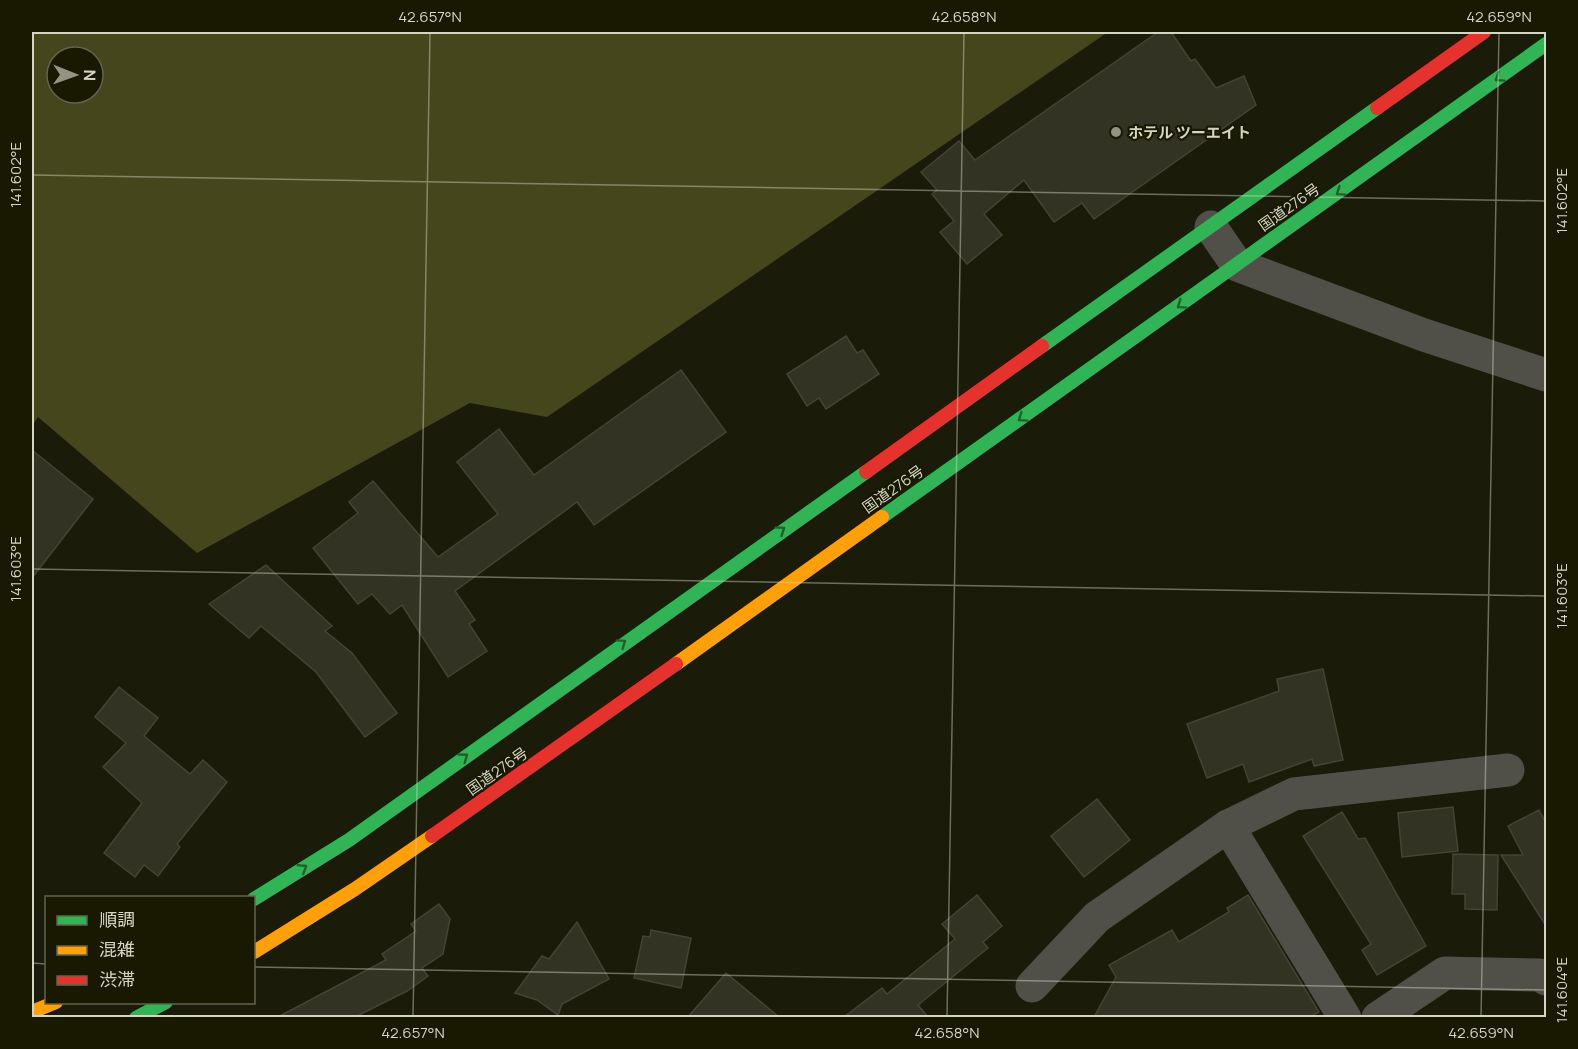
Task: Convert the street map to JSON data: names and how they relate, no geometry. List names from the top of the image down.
{
  "streets": {
    "highway": ["国道276号"]
  },
  "places": ["ホテル ツーエイト"],
  "legend": ["順調", "混雑", "渋滞"],
  "north": "right",
  "coordinates": [
    "42.657°N",
    "42.658°N",
    "42.659°N",
    "141.602°E",
    "141.603°E",
    "141.604°E"
  ]
}
